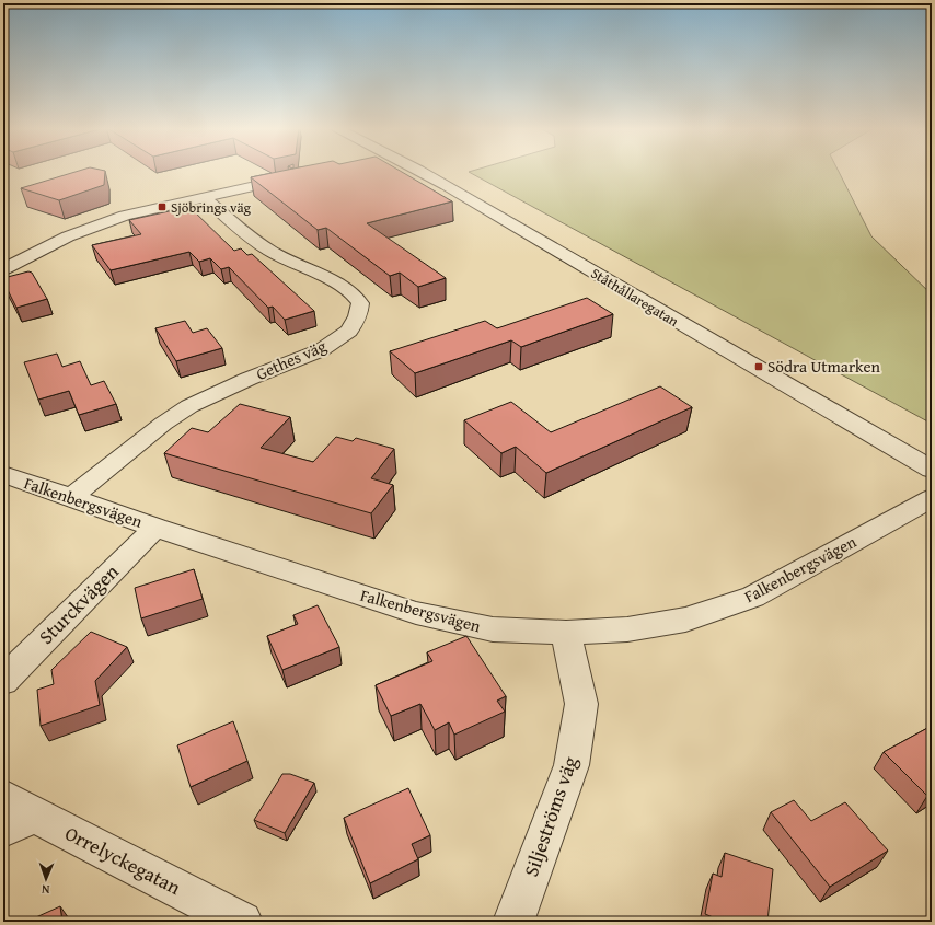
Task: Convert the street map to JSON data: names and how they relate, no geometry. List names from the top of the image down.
{
  "streets": {
    "street": [
      "Ståthållaregatan",
      "Gethes väg",
      "Falkenbergsvägen",
      "Sturckvägen",
      "Siljeströms väg",
      "Orrelyckegatan"
    ]
  },
  "crossings": [
    ["Gethes väg", "Falkenbergsvägen"],
    ["Falkenbergsvägen", "Sturckvägen"],
    ["Falkenbergsvägen", "Siljeströms väg"]
  ],
  "places": {
    "transit": ["Sjöbrings väg", "Södra Utmarken"]
  },
  "north": "bottom"
}
